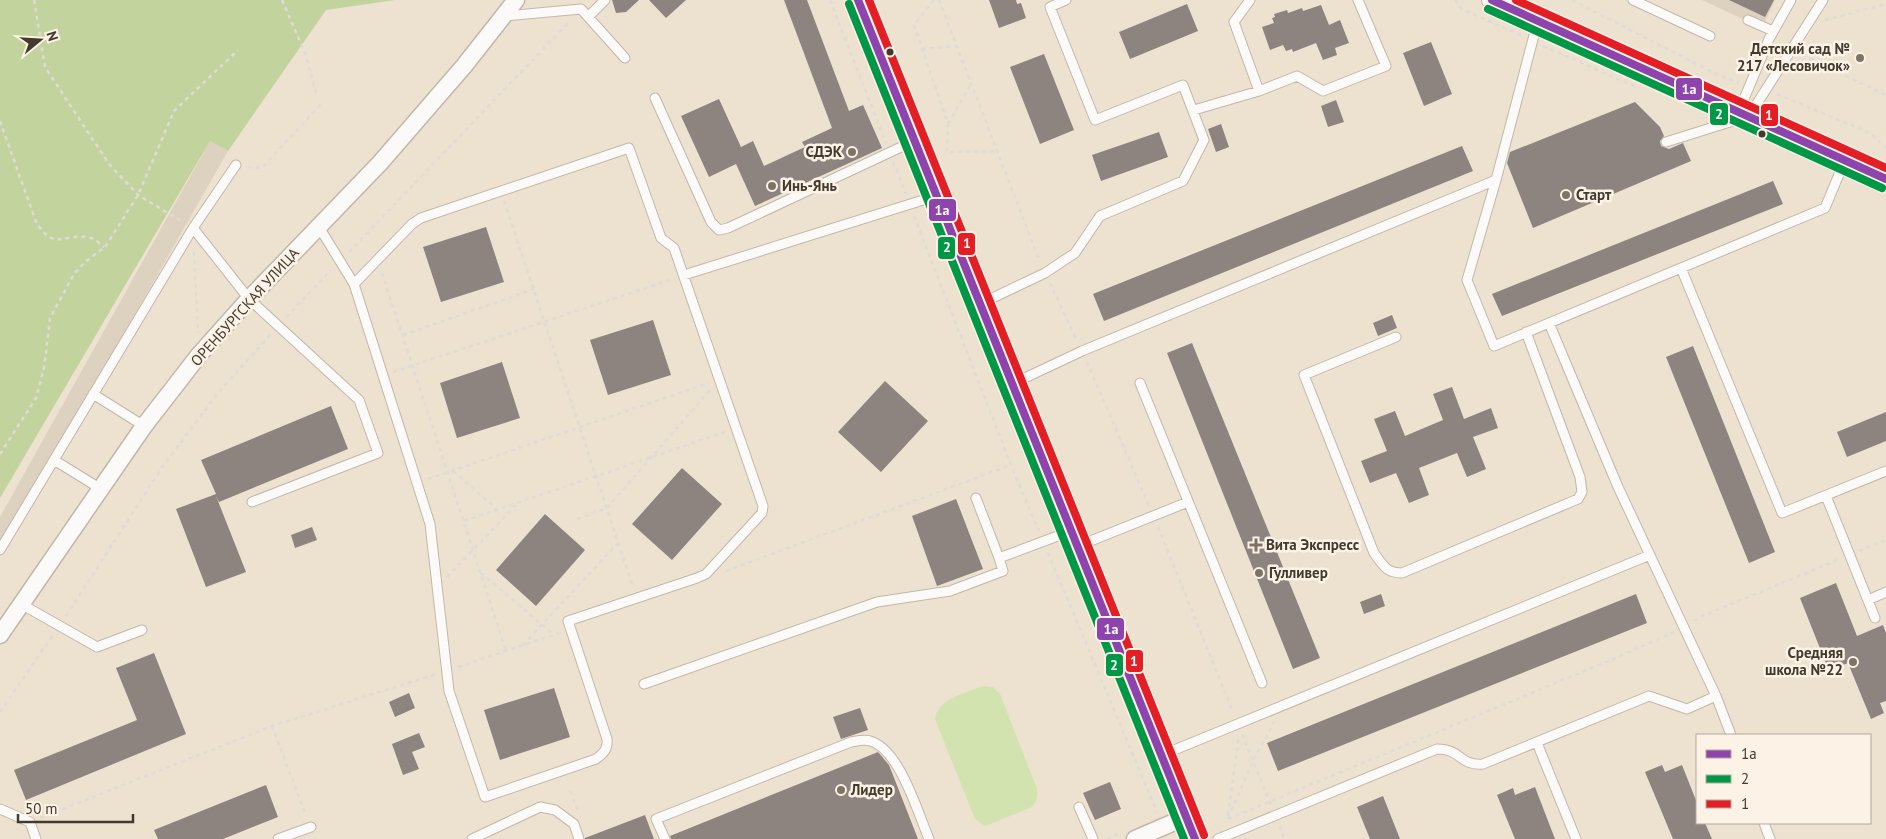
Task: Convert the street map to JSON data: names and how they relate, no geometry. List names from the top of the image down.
{
  "streets": {
    "street": ["ОРЕНБУРГСКАЯ УЛИЦА"]
  },
  "places": {
    "other": [
      "Детский сад № 217 «Лесовичок»",
      "СДЭК",
      "Инь-Янь",
      "Старт",
      "Гулливер",
      "Средняя школа №22",
      "Лидер"
    ],
    "health": ["Вита Экспресс"]
  },
  "lines": ["transit line 1а", "transit line 1", "transit line 2"],
  "legend": ["1а", "2", "1"],
  "scale_bar": "50 m",
  "north": "right"
}
